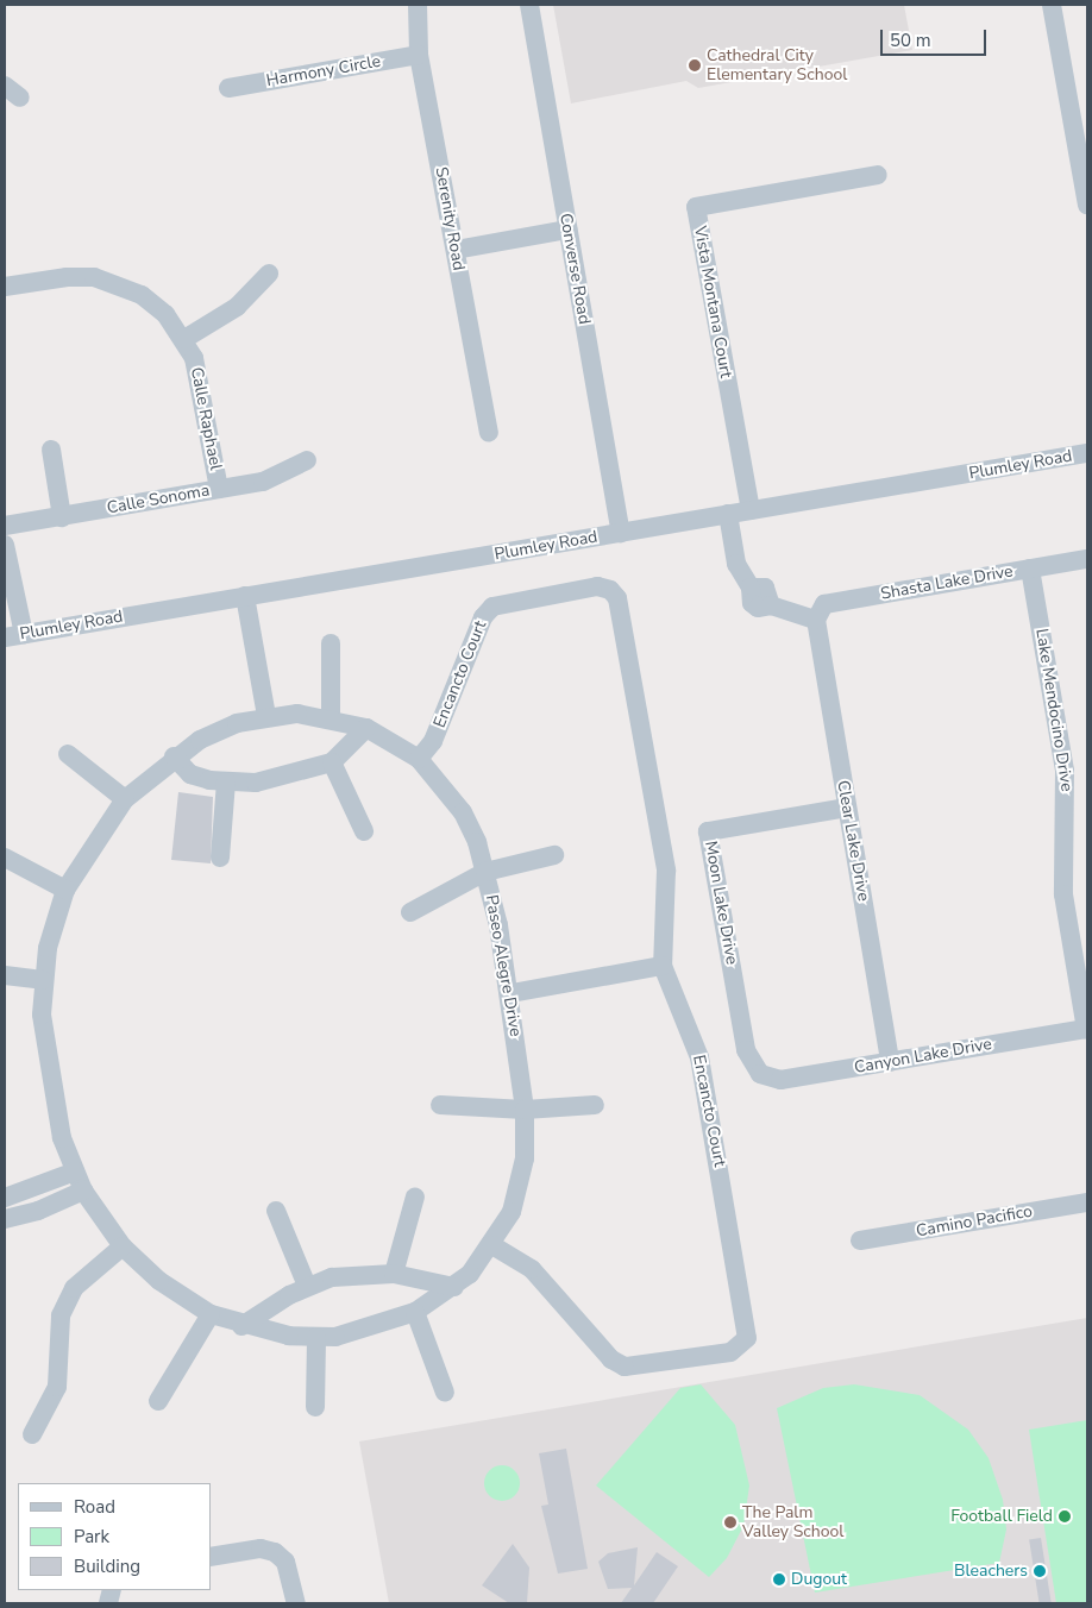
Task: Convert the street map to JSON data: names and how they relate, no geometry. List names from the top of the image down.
{
  "streets": {
    "street": [
      "Harmony Circle",
      "Serenity Road",
      "Converse Road",
      "Vista Montana Court",
      "Calle Raphael",
      "Plumley Road",
      "Calle Sonoma",
      "Shasta Lake Drive",
      "Encancto Court",
      "Lake Mendocino Drive",
      "Clear Lake Drive",
      "Moon Lake Drive",
      "Paseo Alegre Drive",
      "Canyon Lake Drive",
      "Camino Pacifico"
    ]
  },
  "crossings": [
    ["Harmony Circle", "Serenity Road"],
    ["Converse Road", "Plumley Road"],
    ["Vista Montana Court", "Plumley Road"],
    ["Calle Raphael", "Calle Sonoma"],
    ["Shasta Lake Drive", "Lake Mendocino Drive"],
    ["Shasta Lake Drive", "Clear Lake Drive"],
    ["Encancto Court", "Paseo Alegre Drive"],
    ["Lake Mendocino Drive", "Canyon Lake Drive"],
    ["Clear Lake Drive", "Moon Lake Drive"],
    ["Clear Lake Drive", "Canyon Lake Drive"],
    ["Moon Lake Drive", "Canyon Lake Drive"]
  ],
  "places": [
    "Cathedral City Elementary School",
    "Football Field",
    "The Palm Valley School",
    "Bleachers",
    "Dugout"
  ],
  "legend": ["Road", "Park", "Building"],
  "scale_bar": "50 m"
}
